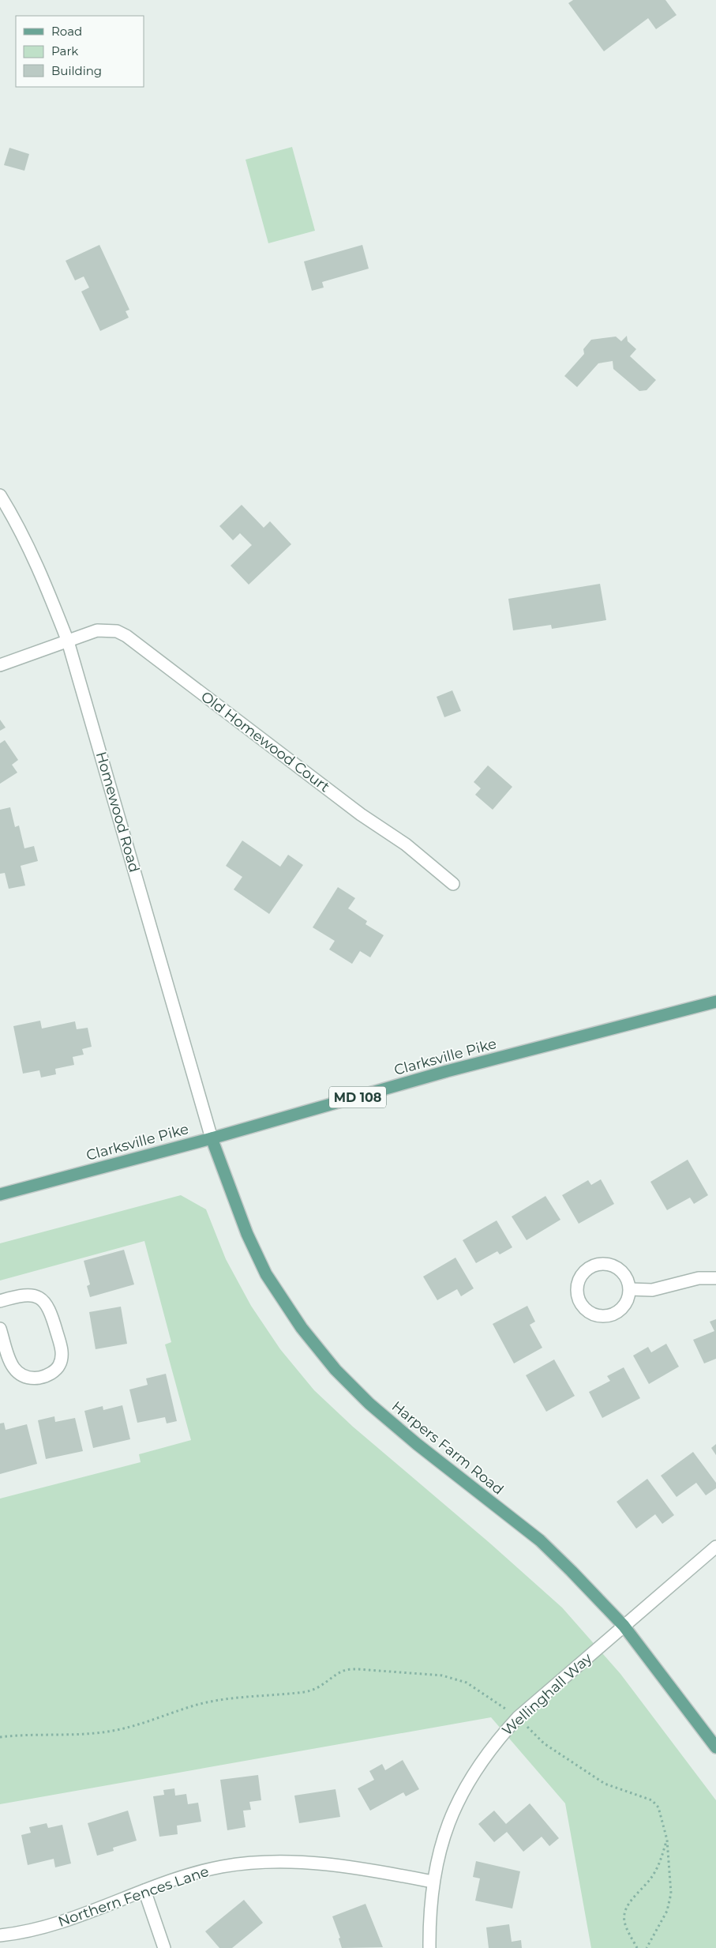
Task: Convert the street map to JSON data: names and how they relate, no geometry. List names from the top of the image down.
{
  "streets": {
    "main road": ["Clarksville Pike", "MD 108", "Harpers Farm Road"],
    "street": [
      "Old Homewood Court",
      "Homewood Road",
      "Wellinghall Way",
      "Northern Fences Lane"
    ]
  },
  "crossings": [
    ["Old Homewood Court", "Homewood Road"],
    ["Homewood Road", "Clarksville Pike"],
    ["Homewood Road", "Harpers Farm Road"],
    ["Clarksville Pike", "Harpers Farm Road"],
    ["Harpers Farm Road", "Wellinghall Way"],
    ["Wellinghall Way", "Northern Fences Lane"]
  ],
  "legend": ["Road", "Park", "Building"]
}
